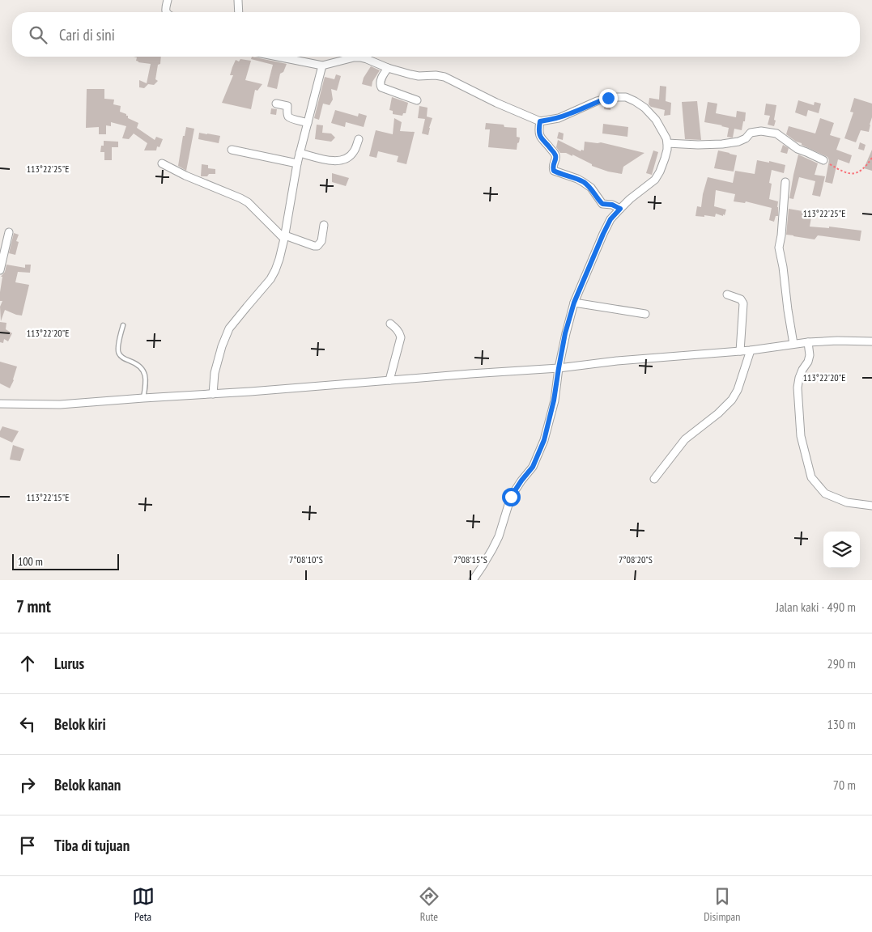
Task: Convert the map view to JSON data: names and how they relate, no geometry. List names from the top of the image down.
{
  "scale_bar": "100 m",
  "page": {
    "search": "Cari di sini",
    "scale": "100 m",
    "heading": ["7 mnt", "Jalan kaki · 490 m"],
    "list": [
      ["Lurus", "290 m"],
      ["Belok kiri", "130 m"],
      ["Belok kanan", "70 m"],
      "Tiba di tujuan"
    ],
    "nav": ["Peta", "Rute", "Disimpan"]
  },
  "coordinates": [
    "113°22'25\"E",
    "113°22'20\"E",
    "113°22'15\"E",
    "7°08'10\"S",
    "7°08'15\"S",
    "7°08'20\"S"
  ]
}
